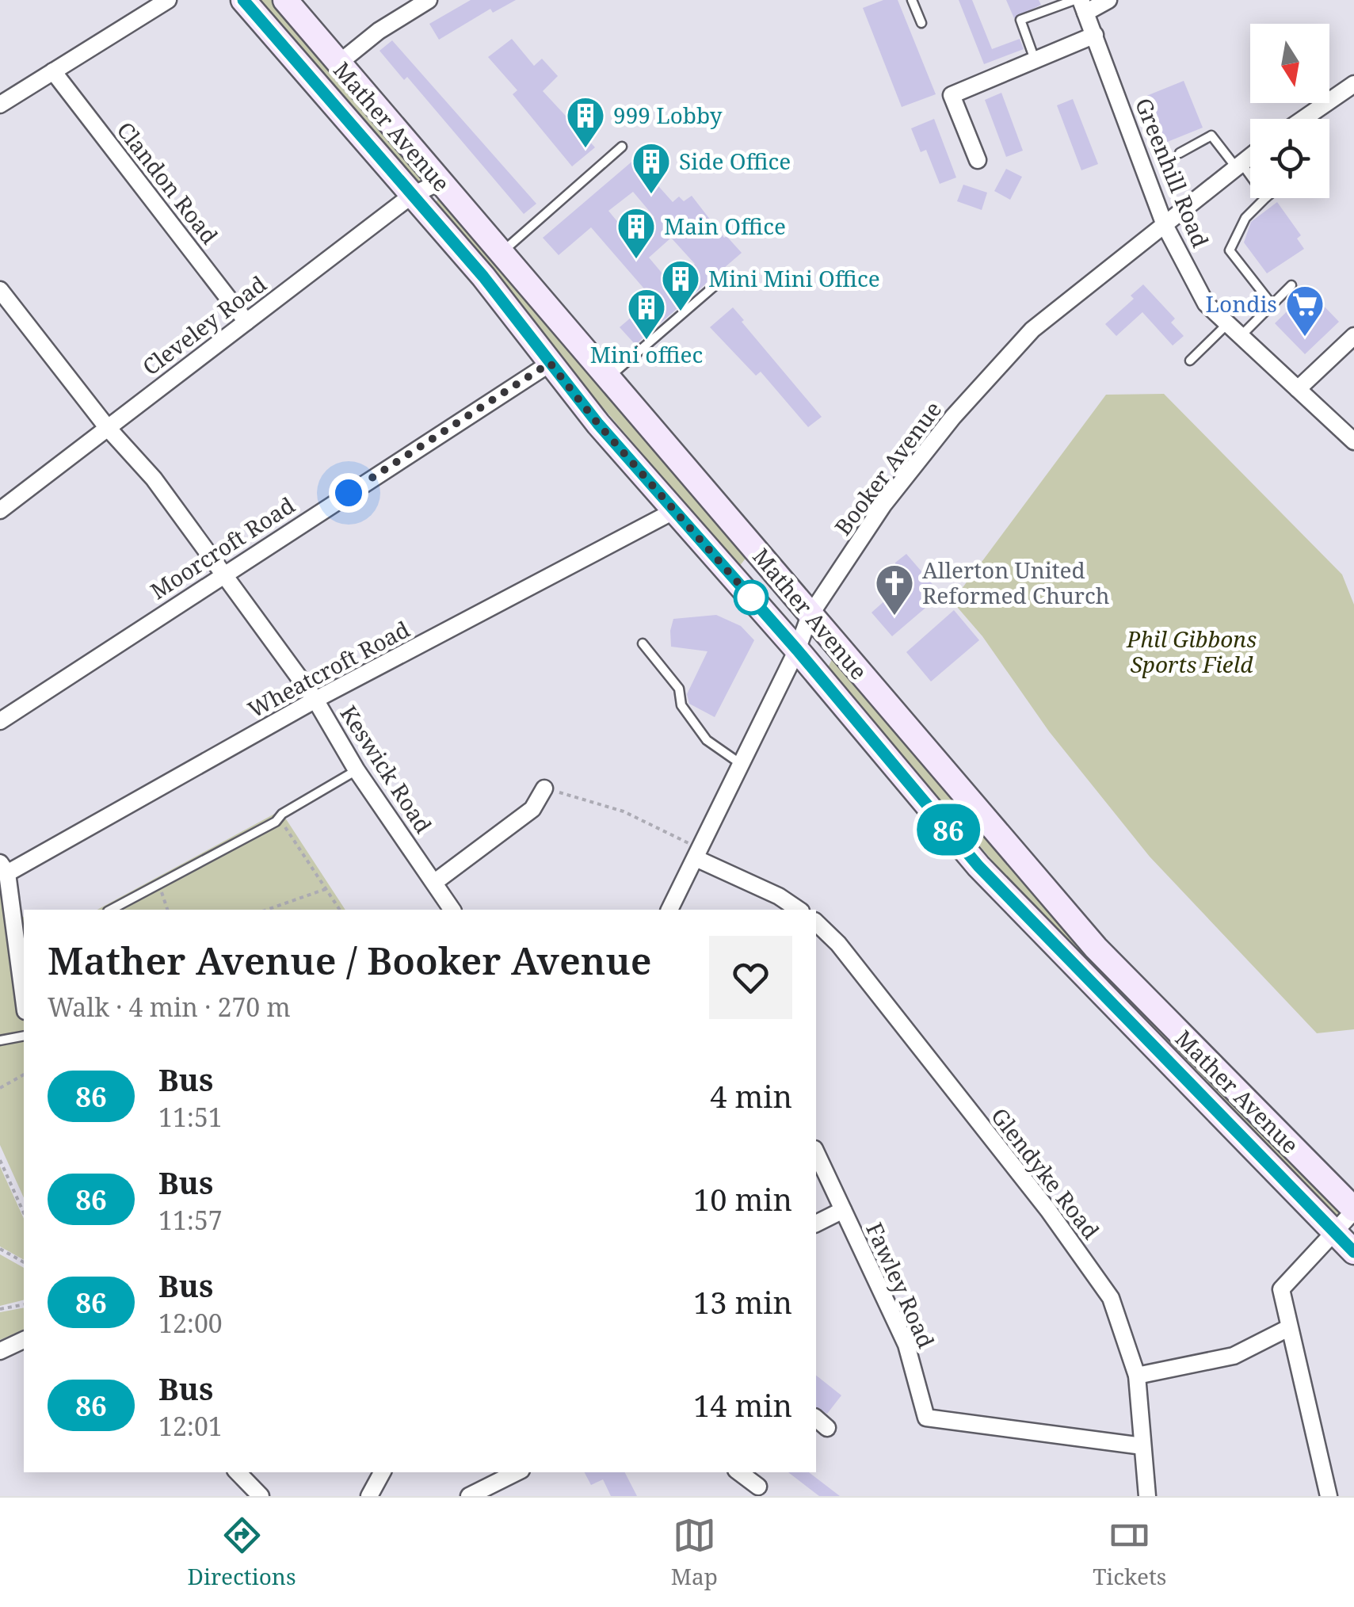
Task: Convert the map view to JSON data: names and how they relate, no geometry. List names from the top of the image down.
{
  "streets": {
    "main road": ["Mather Avenue"],
    "street": [
      "Greenhill Road",
      "Clandon Road",
      "Cleveley Road",
      "Booker Avenue",
      "Moorcroft Road",
      "Wheatcroft Road",
      "Keswick Road",
      "Glendyke Road",
      "Fawley Road"
    ]
  },
  "crossings": [
    ["Mather Avenue", "Cleveley Road"],
    ["Mather Avenue", "Booker Avenue"],
    ["Mather Avenue", "Moorcroft Road"],
    ["Mather Avenue", "Wheatcroft Road"],
    ["Greenhill Road", "Booker Avenue"],
    ["Clandon Road", "Cleveley Road"],
    ["Cleveley Road", "Keswick Road"],
    ["Moorcroft Road", "Keswick Road"],
    ["Wheatcroft Road", "Keswick Road"],
    ["Glendyke Road", "Fawley Road"]
  ],
  "parks": ["Phil Gibbons Sports Field"],
  "places": {
    "building": [
      "999 Lobby",
      "Side Office",
      "Main Office",
      "Mini Mini Office",
      "Mini offiec"
    ],
    "supermarket": ["Londis"],
    "church": ["Allerton United Reformed Church"]
  },
  "lines": ["bus line 86"],
  "north": "bottom",
  "page": {
    "on_map": "86",
    "heading": ["Mather Avenue / Booker Avenue", "Walk · 4 min · 270 m"],
    "list": [
      {
        "mark": "86",
        "name": "Bus",
        "note": "11:51",
        "value": "4 min"
      },
      {
        "mark": "86",
        "name": "Bus",
        "note": "11:57",
        "value": "10 min"
      },
      {
        "mark": "86",
        "name": "Bus",
        "note": "12:00",
        "value": "13 min"
      },
      {
        "mark": "86",
        "name": "Bus",
        "note": "12:01",
        "value": "14 min"
      }
    ],
    "tabs": ["Directions", "Map", "Tickets"]
  }
}
